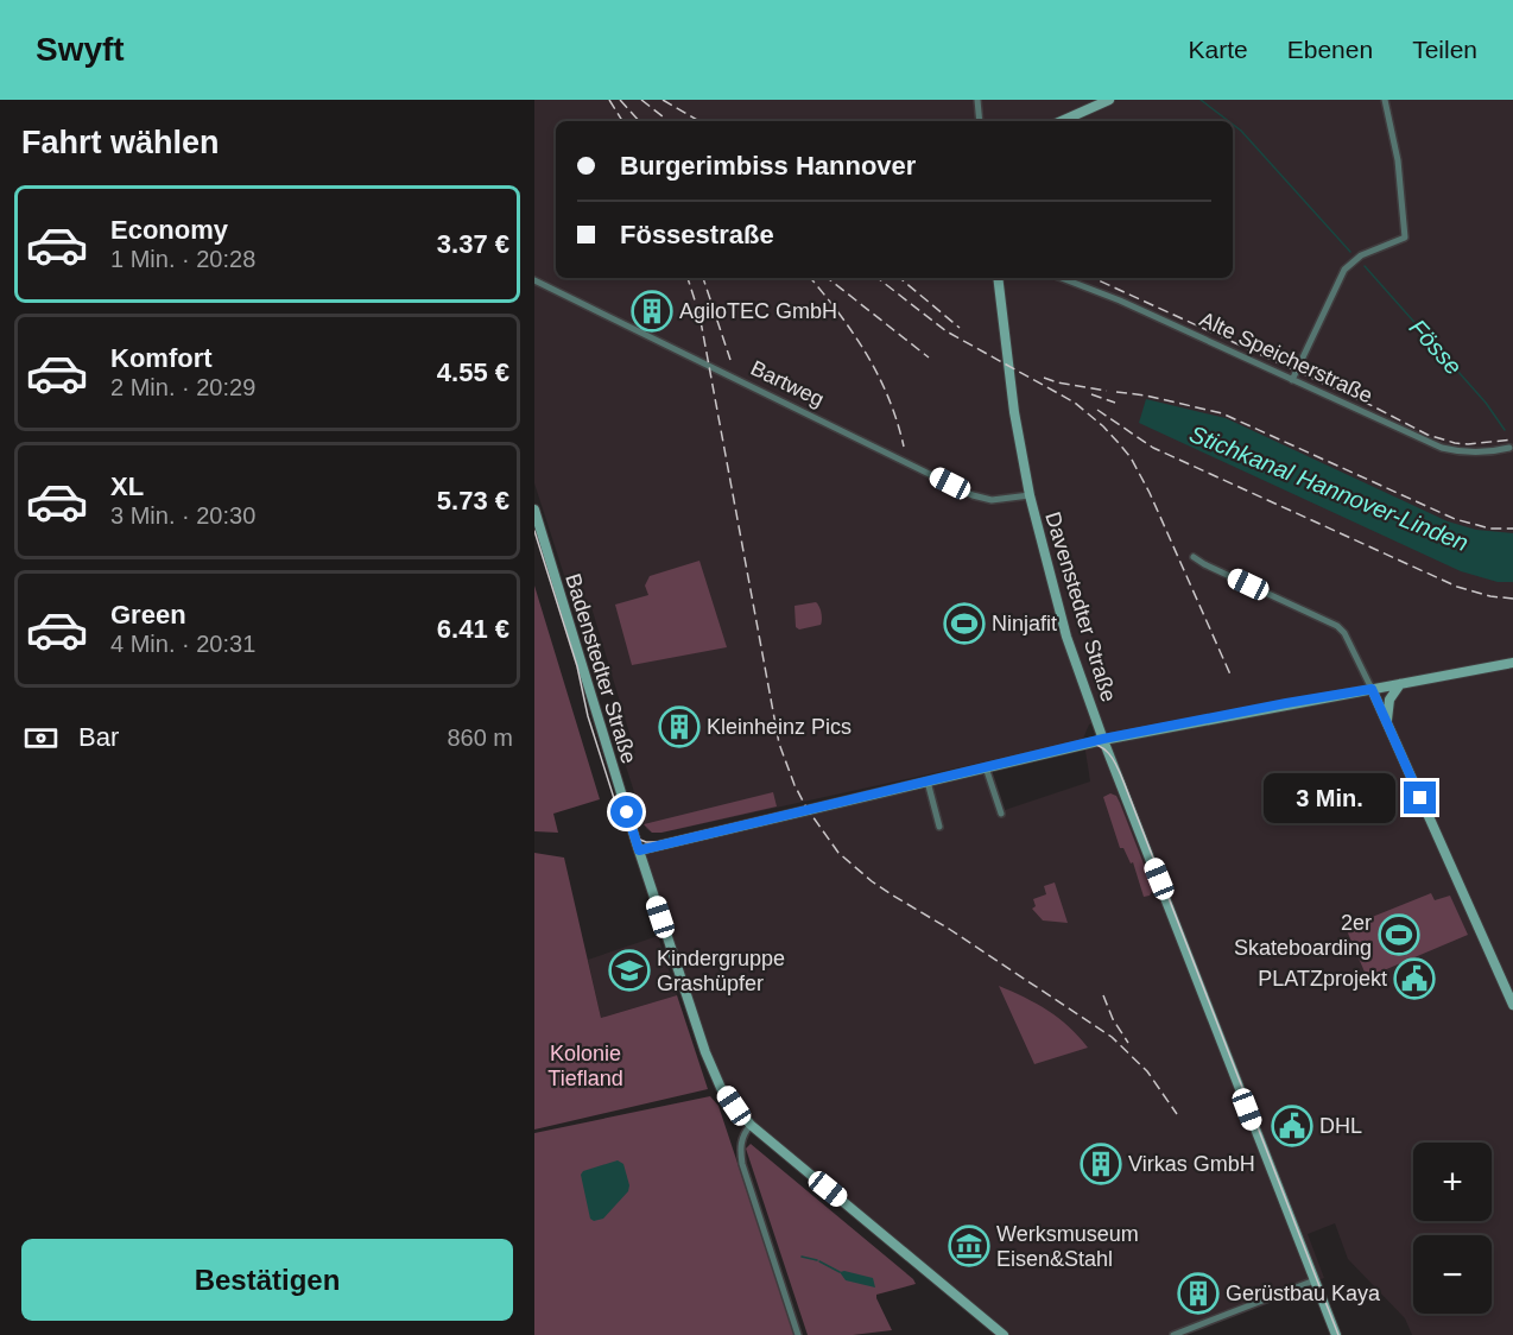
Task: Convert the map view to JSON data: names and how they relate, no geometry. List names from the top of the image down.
{
  "streets": {
    "street": [
      "Alte Speicherstraße",
      "Bartweg",
      "Davenstedter Straße",
      "Badenstedter Straße"
    ]
  },
  "crossings": [
    ["Bartweg", "Davenstedter Straße"]
  ],
  "water": ["Fösse", "Stichkanal Hannover-Linden"],
  "parks": ["Kolonie Tiefland"],
  "places": {
    "building": [
      "AgiloTEC GmbH",
      "Kleinheinz Pics",
      "Virkas GmbH",
      "Gerüstbau Kaya"
    ],
    "sports": ["Ninjafit", "2er Skateboarding"],
    "school or university": ["Kindergruppe Grashüpfer"],
    "public building": ["PLATZprojekt", "DHL"],
    "museum": ["Werksmuseum Eisen&Stahl"]
  },
  "page": {
    "header": "Swyft",
    "nav": ["Karte", "Ebenen", "Teilen"],
    "heading": "Fahrt wählen",
    "banner": ["Burgerimbiss Hannover", "Fössestraße"],
    "list": [
      {
        "name": "Economy",
        "note": "1 Min. · 20:28",
        "value": "3.37 €"
      },
      {
        "name": "Komfort",
        "note": "2 Min. · 20:29",
        "value": "4.55 €"
      },
      {
        "name": "XL",
        "note": "3 Min. · 20:30",
        "value": "5.73 €"
      },
      {
        "name": "Green",
        "note": "4 Min. · 20:31",
        "value": "6.41 €"
      }
    ],
    "pay": ["Bar", "860 m"],
    "bubble": "3 Min.",
    "map_buttons": ["+", "−"],
    "buttons": "Bestätigen"
  }
}
